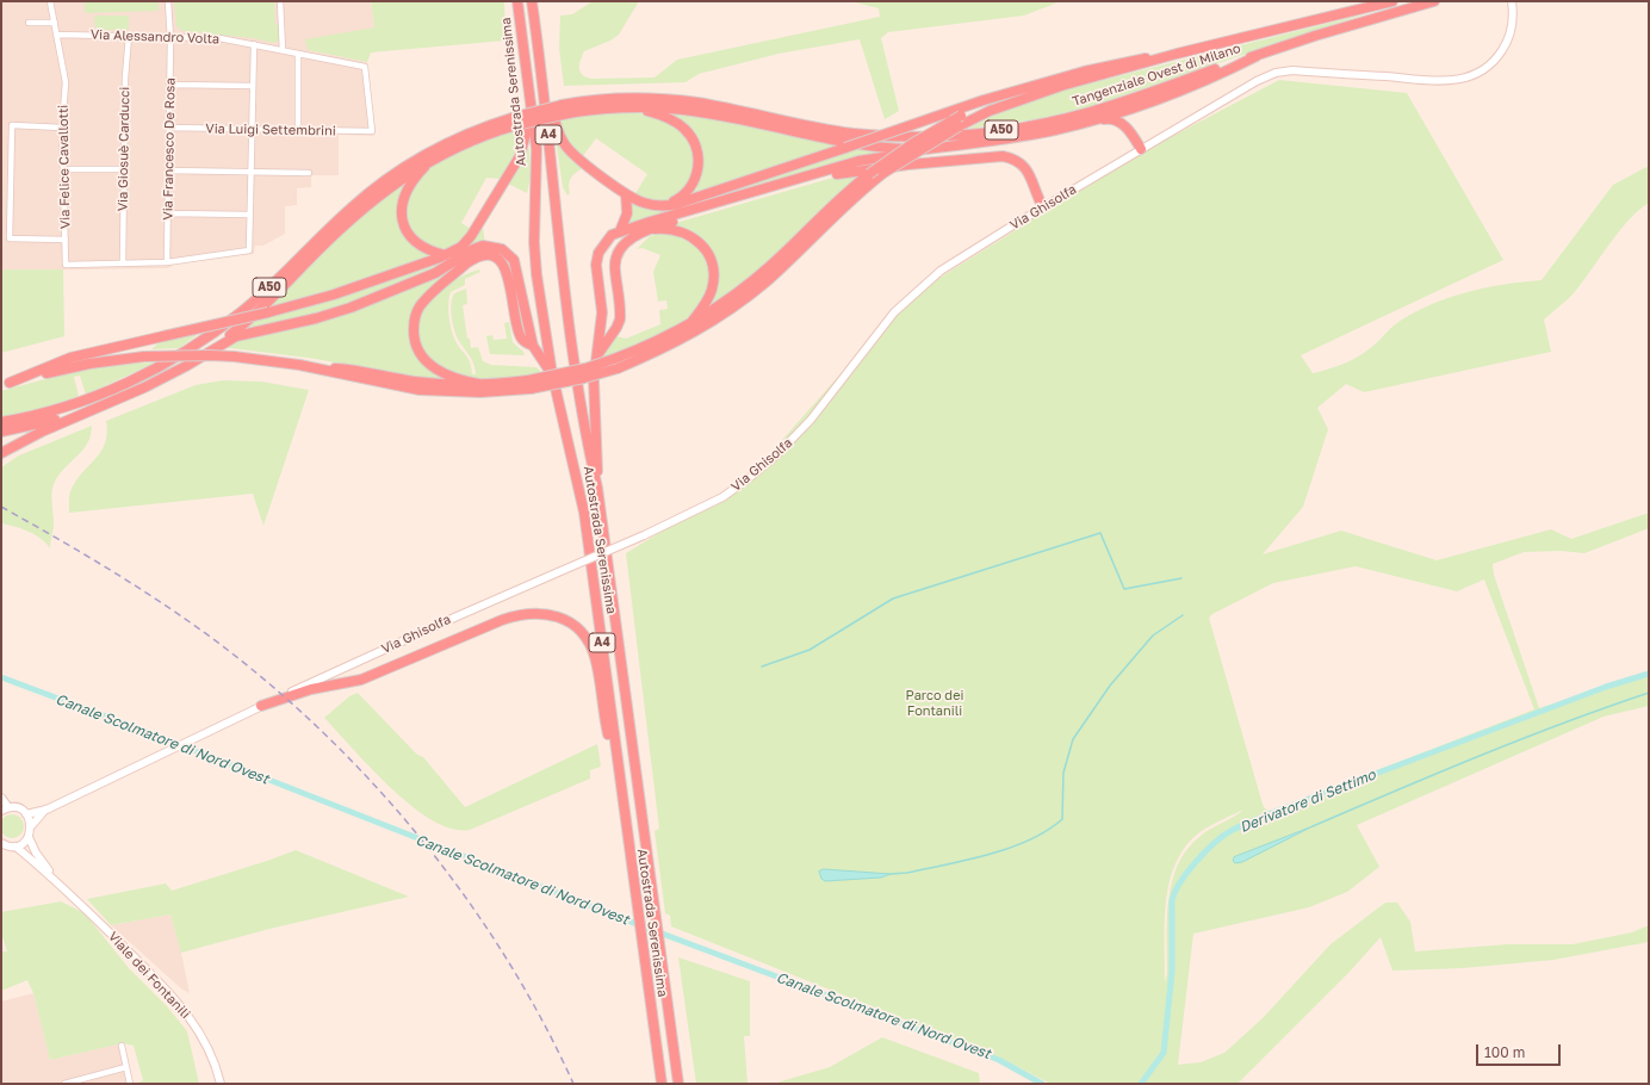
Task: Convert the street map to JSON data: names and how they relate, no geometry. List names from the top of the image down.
{
  "streets": {
    "highway": [
      "Tangenziale Ovest di Milano",
      "Autostrada Serenissima",
      "A50",
      "A4"
    ],
    "street": [
      "Via Alessandro Volta",
      "Via Luigi Settembrini",
      "Via Giosuè Carducci",
      "Via Francesco De Rosa",
      "Via Felice Cavallotti",
      "Via Ghisolfa",
      "Viale dei Fontanili"
    ]
  },
  "crossings": [
    ["Via Alessandro Volta", "Via Luigi Settembrini"],
    ["Via Alessandro Volta", "Via Giosuè Carducci"],
    ["Via Alessandro Volta", "Via Francesco De Rosa"],
    ["Via Alessandro Volta", "Via Felice Cavallotti"],
    ["Tangenziale Ovest di Milano", "A50"],
    ["Via Luigi Settembrini", "Via Francesco De Rosa"],
    ["Via Giosuè Carducci", "Via Felice Cavallotti"]
  ],
  "water": ["Canale Scolmatore di Nord Ovest", "Derivatore di Settimo"],
  "parks": ["Parco dei Fontanili"],
  "scale_bar": "100 m"
}
